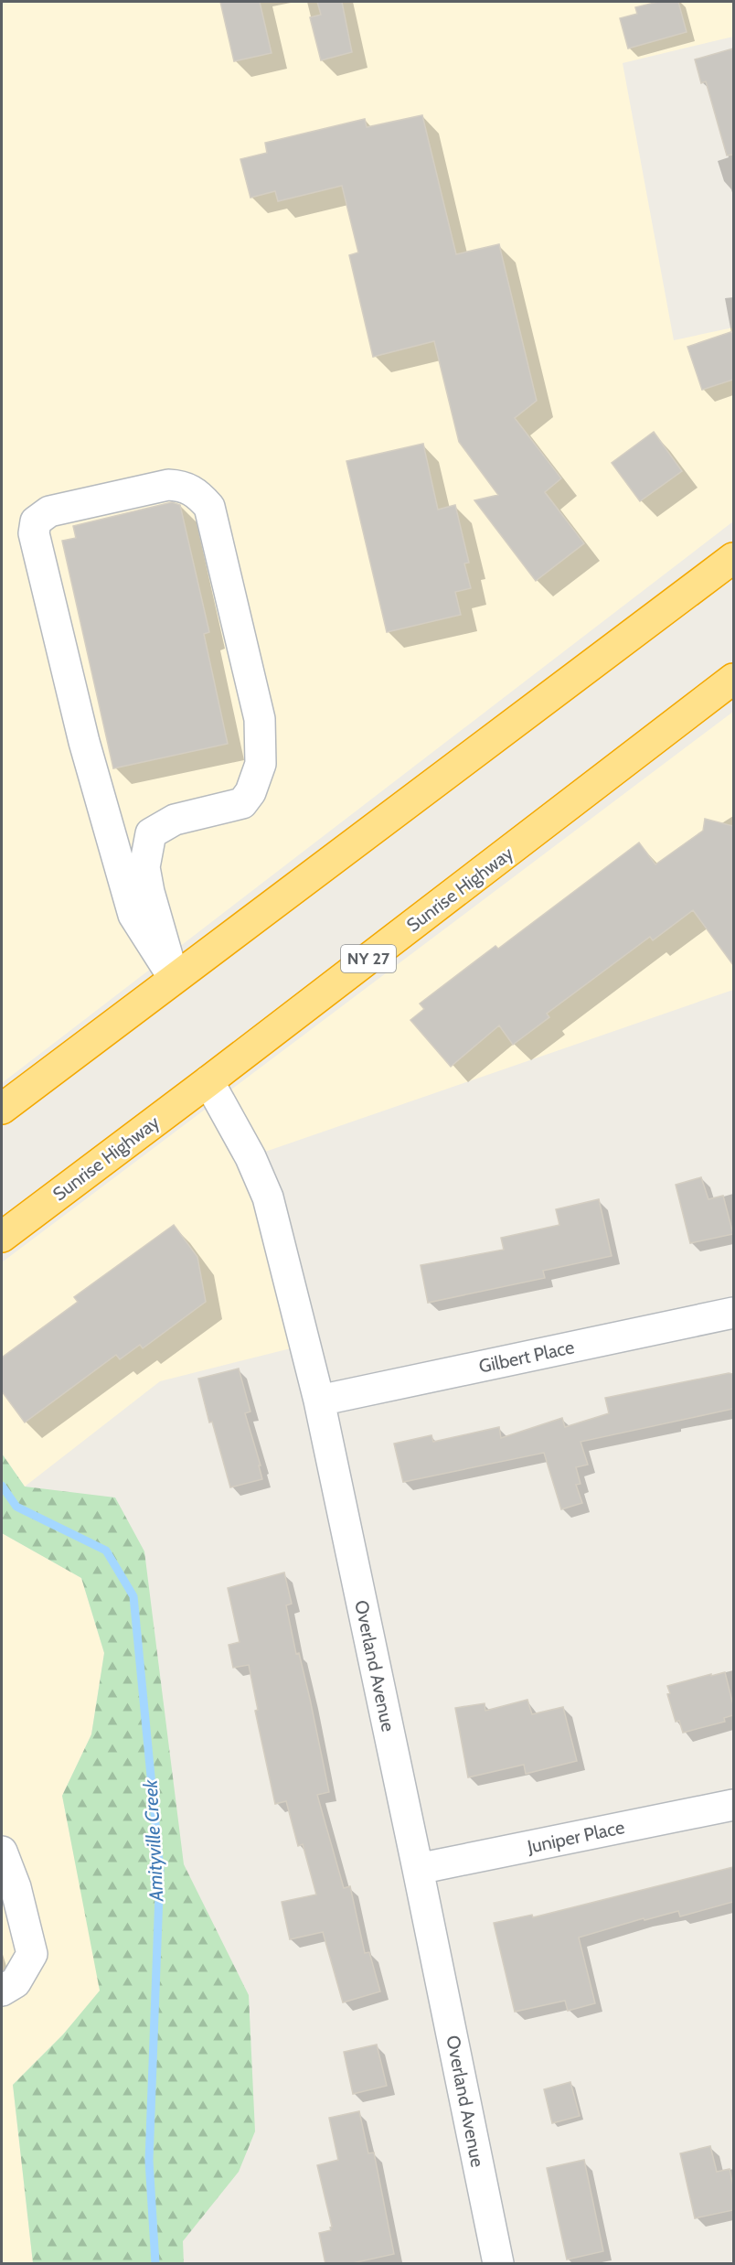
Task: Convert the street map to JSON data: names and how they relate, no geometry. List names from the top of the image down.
{
  "streets": {
    "highway": ["Sunrise Highway", "NY 27"],
    "street": ["Gilbert Place", "Overland Avenue", "Juniper Place"]
  },
  "crossings": [
    ["Sunrise Highway", "Overland Avenue"],
    ["Gilbert Place", "Overland Avenue"],
    ["Overland Avenue", "Juniper Place"]
  ],
  "water": ["Amityville Creek"]
}
